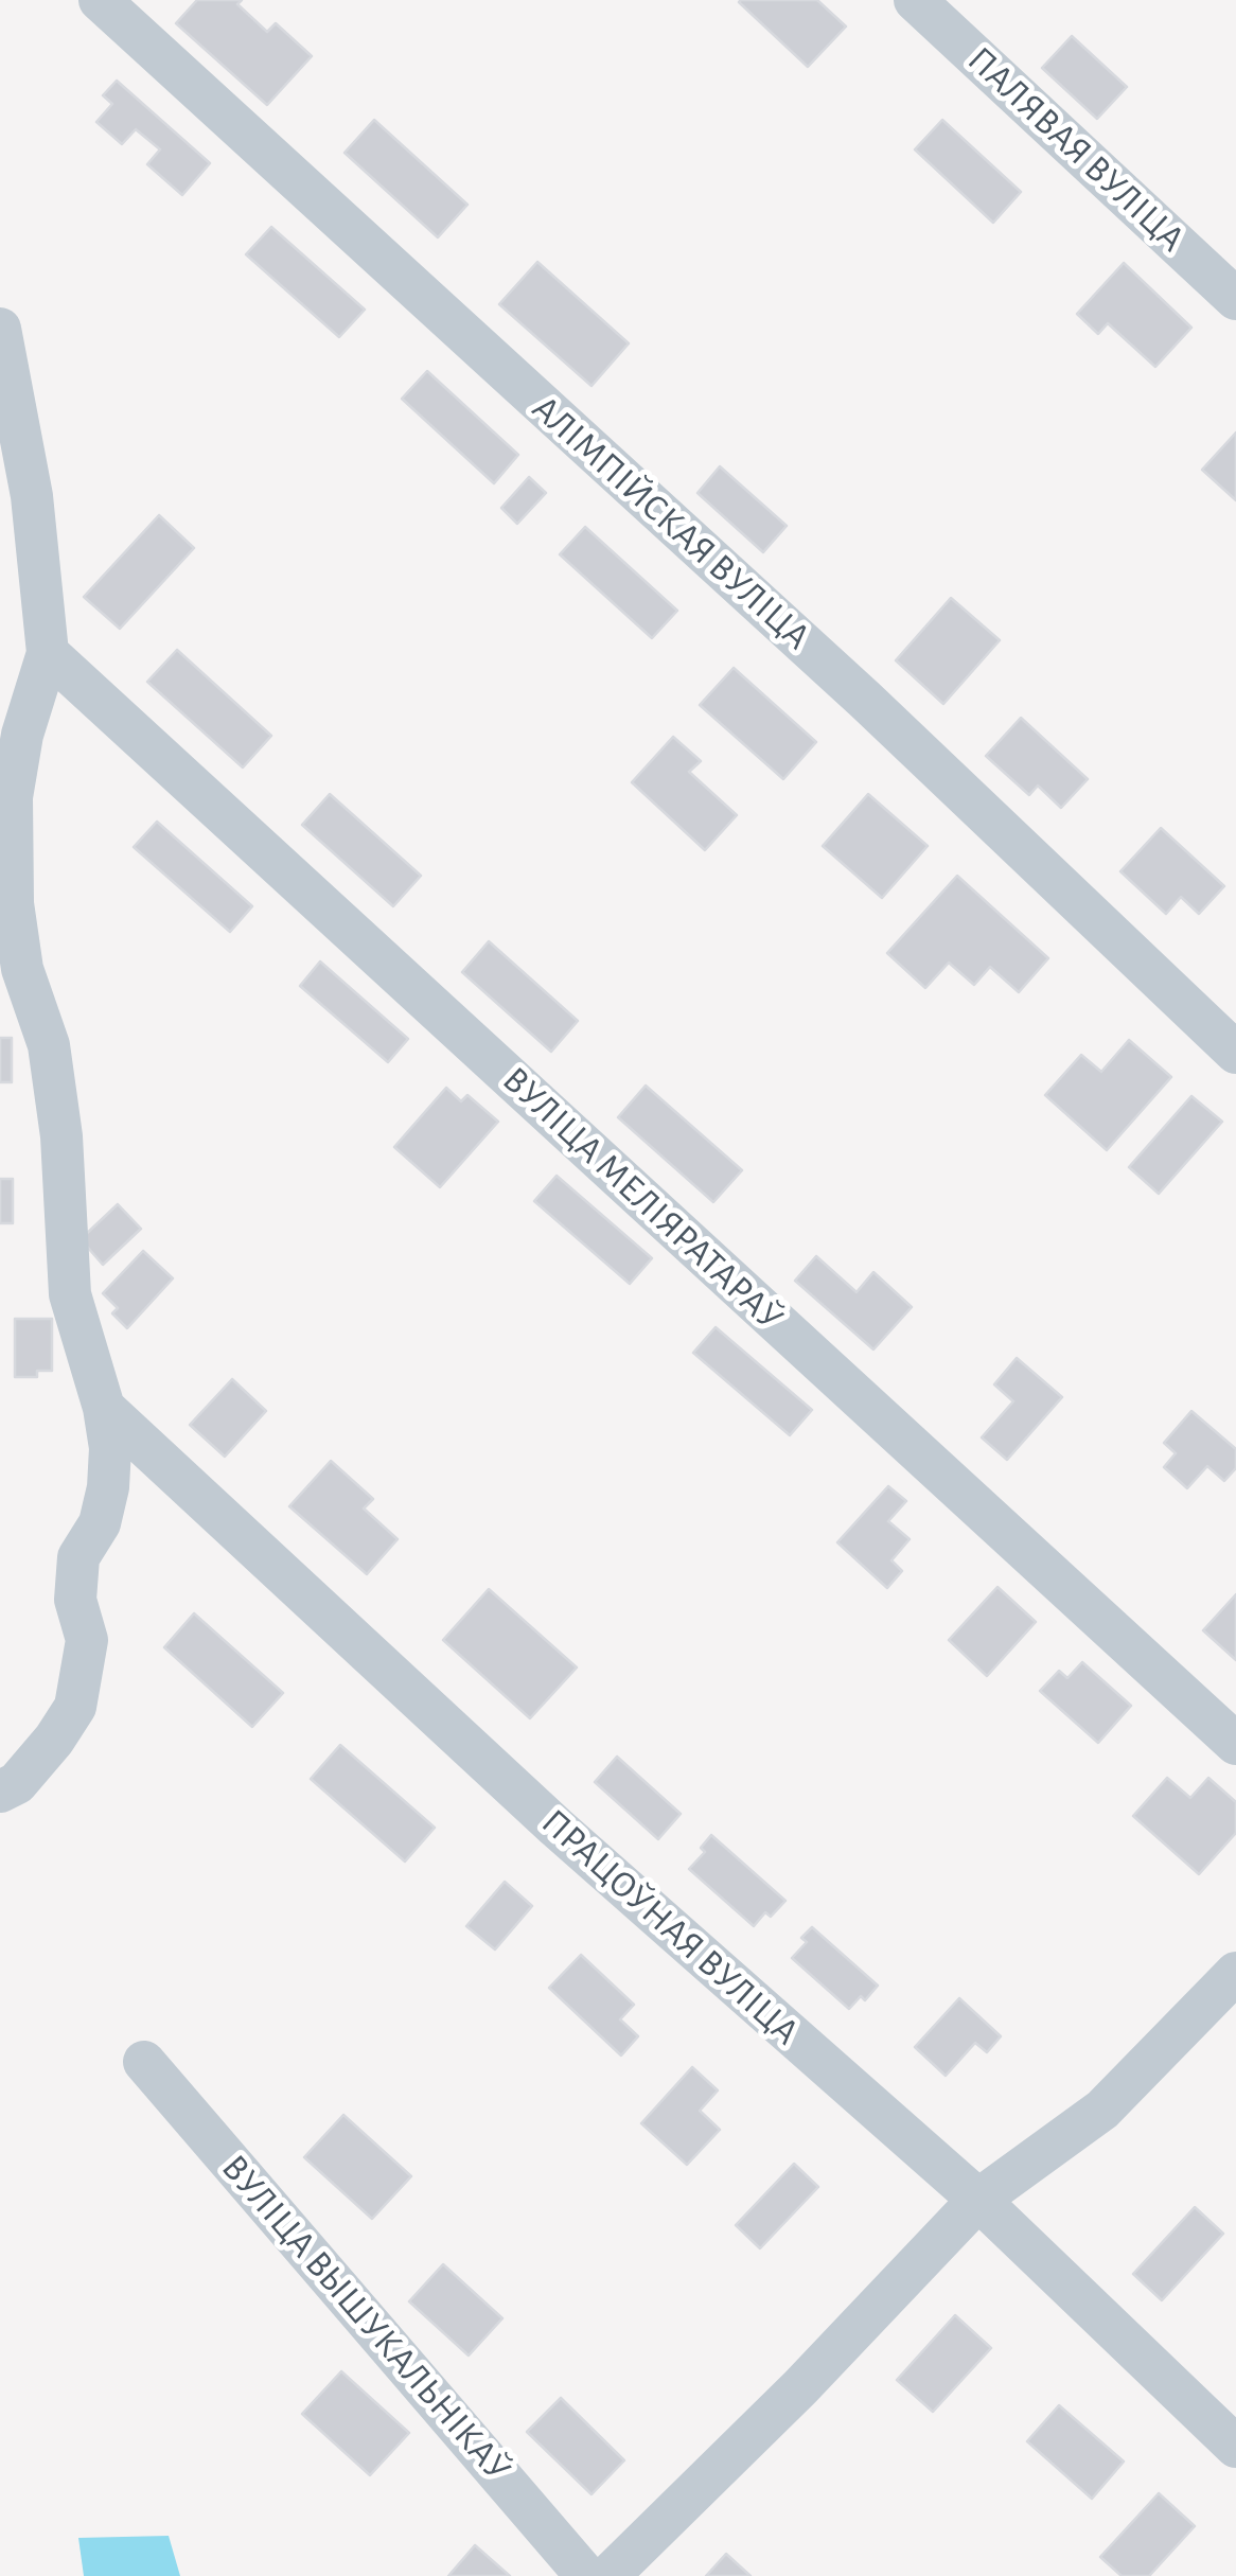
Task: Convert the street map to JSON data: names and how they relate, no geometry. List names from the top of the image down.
{
  "streets": {
    "street": [
      "ПАЛЯВАЯ ВУЛІЦА",
      "АЛІМПІЙСКАЯ ВУЛІЦА",
      "ВУЛІЦА МЕЛІЯРАТАРАЎ",
      "ПРАЦОЎНАЯ ВУЛІЦА",
      "ВУЛІЦА ВЫШУКАЛЬНІКАЎ"
    ]
  }
}
